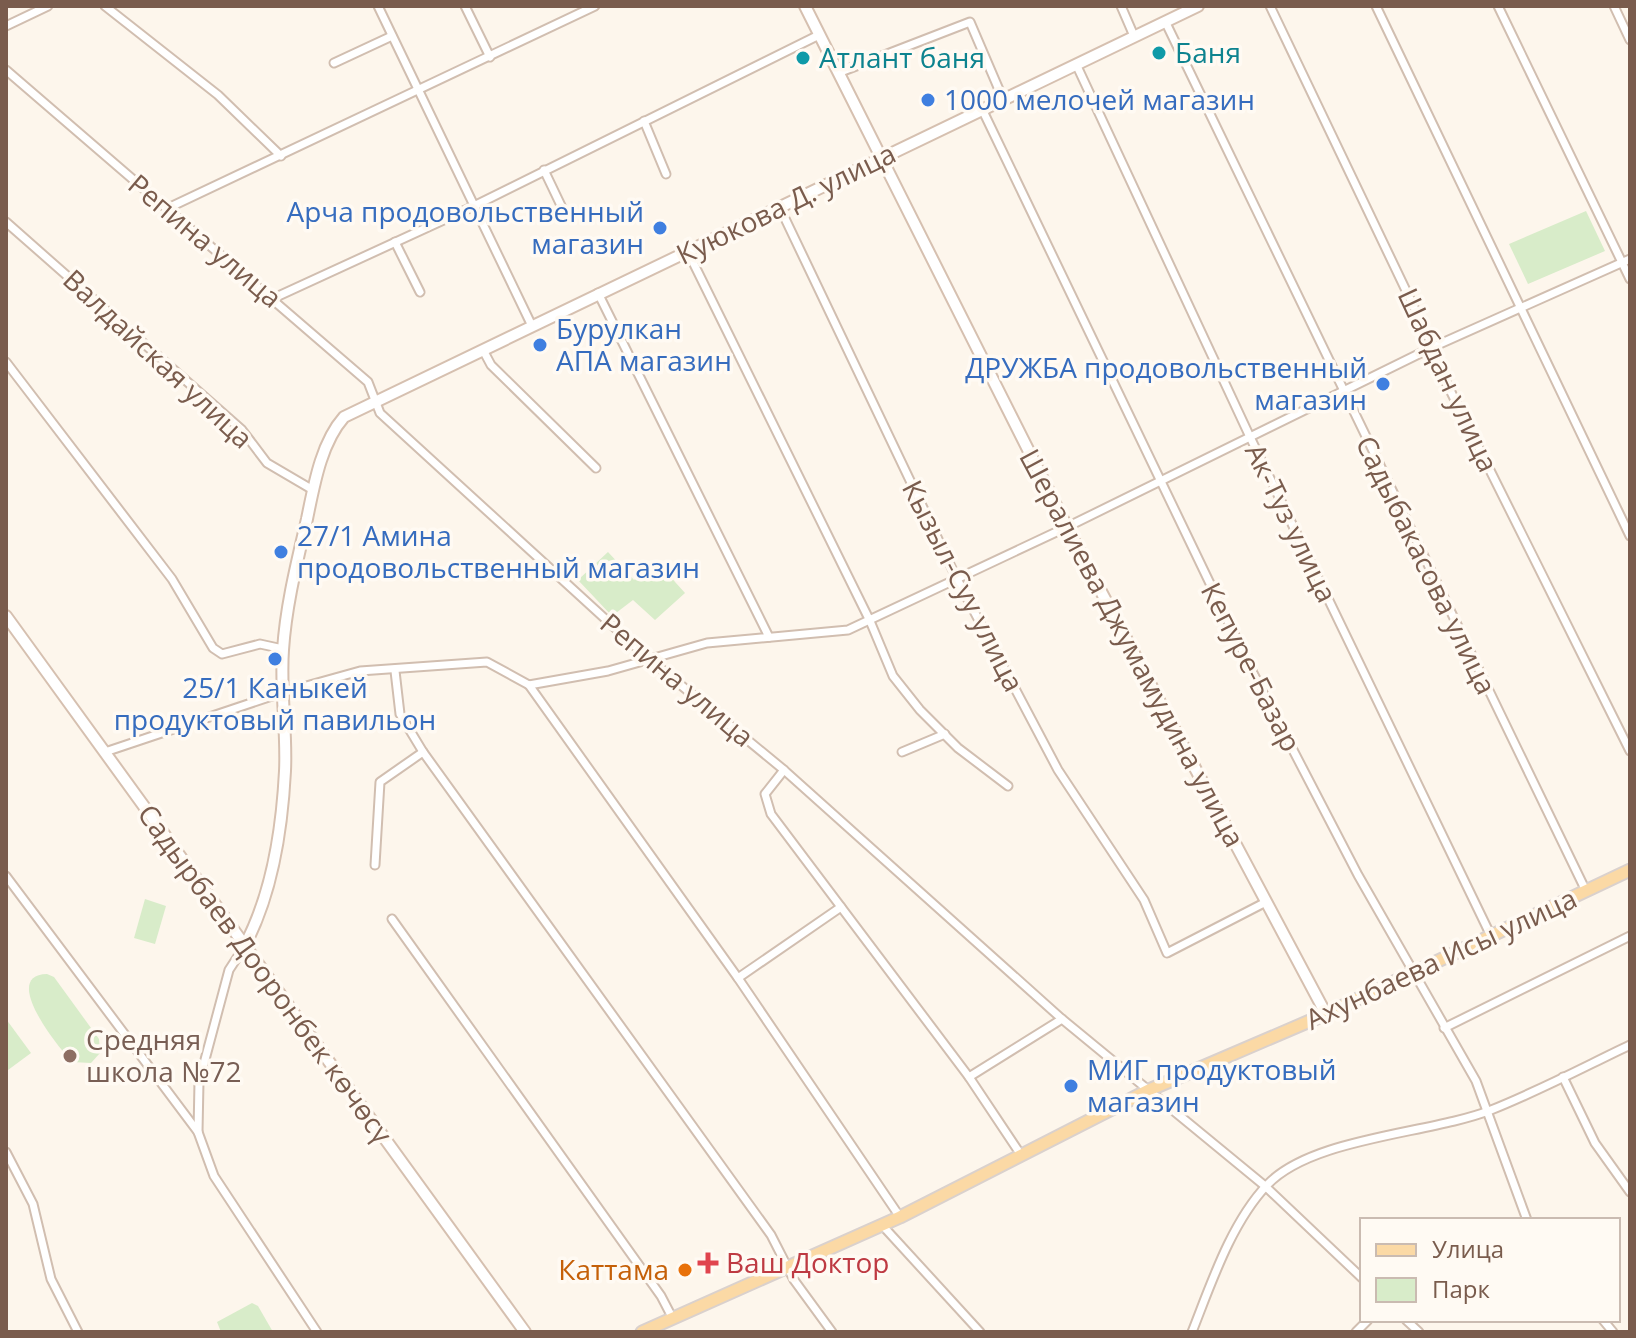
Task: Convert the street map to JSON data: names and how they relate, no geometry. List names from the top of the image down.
{
  "streets": {
    "main road": ["Ахунбаева Исы улица"],
    "street": [
      "Куюкова Д. улица",
      "Репина улица",
      "Валдайская улица",
      "Шабдан улица",
      "Ак-Туз улица",
      "Садыбакасова улица",
      "Кызыл-Суу улица",
      "Шералиева Джумамудина улица",
      "Кепуре-Базар",
      "Садырбаев Дооронбек көчөсү"
    ]
  },
  "crossings": [
    ["Куюкова Д. улица", "Репина улица"],
    ["Куюкова Д. улица", "Ак-Туз улица"],
    ["Куюкова Д. улица", "Садыбакасова улица"],
    ["Куюкова Д. улица", "Кызыл-Суу улица"],
    ["Куюкова Д. улица", "Шералиева Джумамудина улица"],
    ["Куюкова Д. улица", "Кепуре-Базар"],
    ["Репина улица", "Ахунбаева Исы улица"],
    ["Ак-Туз улица", "Ахунбаева Исы улица"],
    ["Садыбакасова улица", "Ахунбаева Исы улица"],
    ["Кызыл-Суу улица", "Шералиева Джумамудина улица"],
    ["Шералиева Джумамудина улица", "Ахунбаева Исы улица"],
    ["Кепуре-Базар", "Ахунбаева Исы улица"]
  ],
  "places": {
    "other": [
      "Баня",
      "Атлант баня",
      "1000 мелочей магазин",
      "Арча продовольственный магазин",
      "Бурулкан АПА магазин",
      "ДРУЖБА продовольственный магазин",
      "27/1 Амина продовольственный магазин",
      "25/1 Каныкей продуктовый павильон",
      "Средняя школа №72",
      "МИГ продуктовый магазин",
      "Каттама"
    ],
    "health": ["Ваш Доктор"]
  },
  "legend": ["Улица", "Парк"]
}
